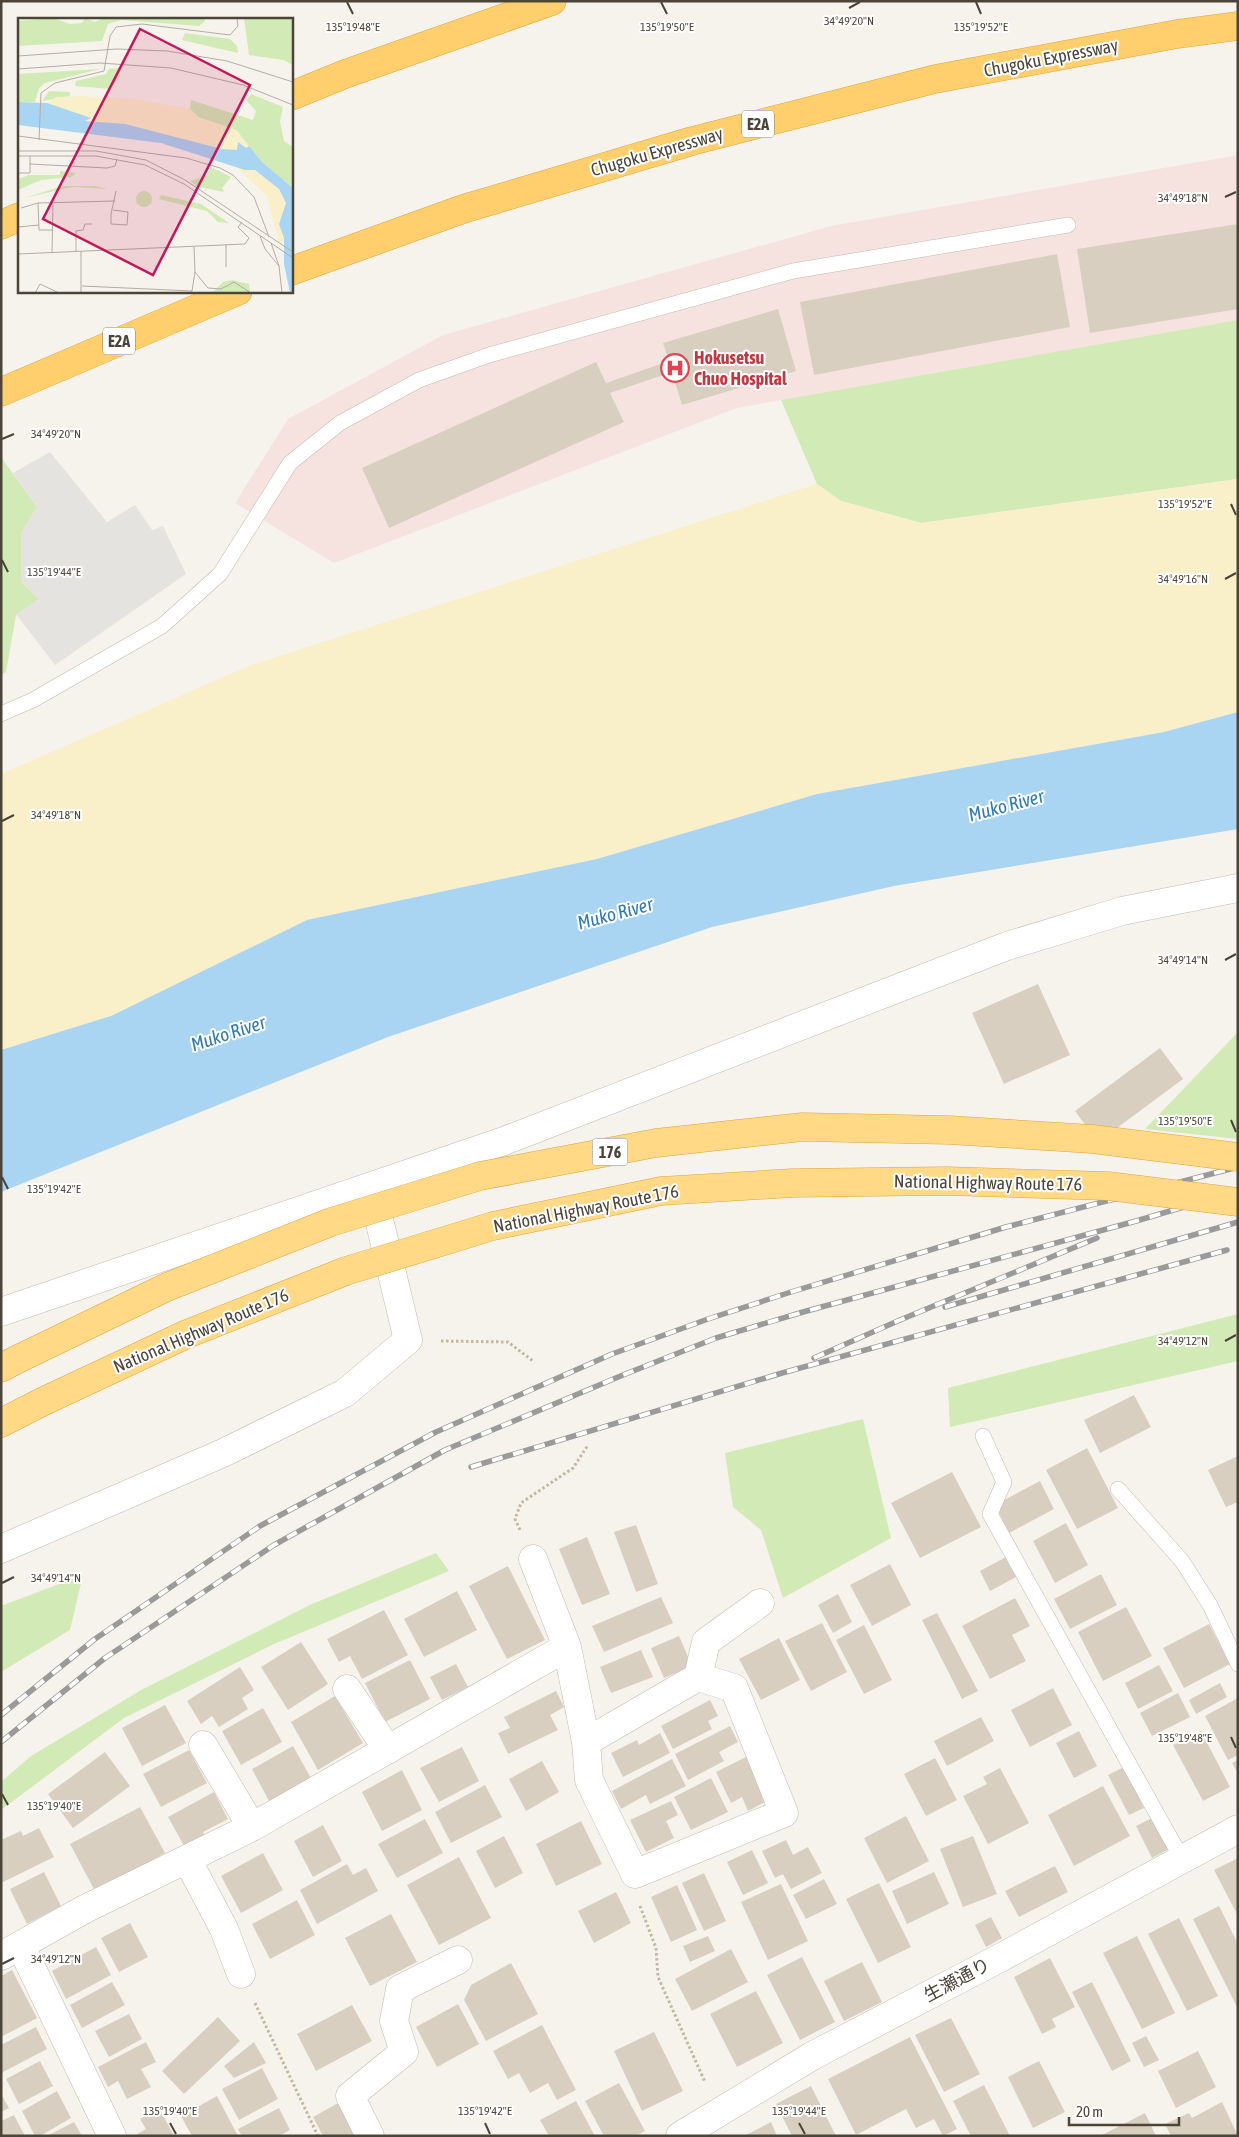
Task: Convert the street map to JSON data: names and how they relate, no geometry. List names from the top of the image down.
{
  "streets": {
    "highway": [
      "Chugoku Expressway",
      "E2A",
      "176",
      "National Highway Route 176"
    ],
    "street": ["生瀬通り"]
  },
  "water": ["Muko River"],
  "places": {
    "hospital": ["Hokusetsu Chuo Hospital"]
  },
  "scale_bar": "20 m",
  "coordinates": [
    "34°49'20\"N",
    "135°19'48\"E",
    "135°19'50\"E",
    "135°19'52\"E",
    "34°49'18\"N",
    "135°19'44\"E",
    "34°49'16\"N",
    "34°49'14\"N",
    "135°19'42\"E",
    "34°49'12\"N",
    "135°19'40\"E"
  ]
}
